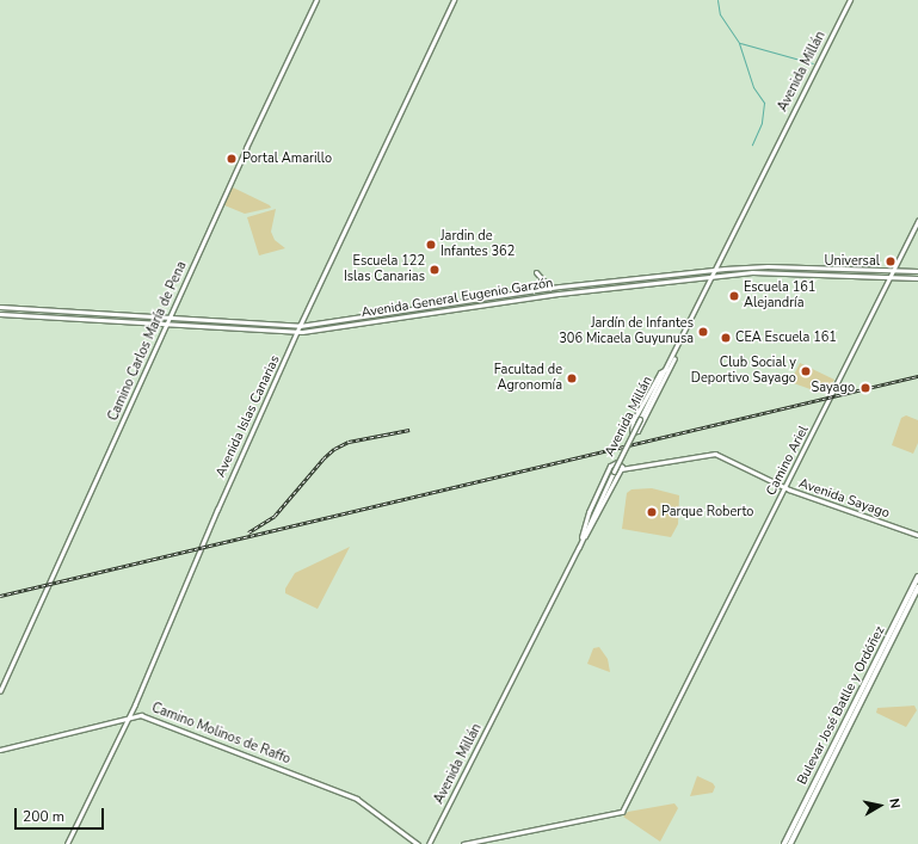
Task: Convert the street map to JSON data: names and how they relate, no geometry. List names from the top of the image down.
{
  "streets": {
    "main road": ["Avenida Millán", "Avenida General Eugenio Garzón", "Bulevar José Batlle y Ordóñez"],
    "street": [
      "Camino Carlos María de Pena",
      "Avenida Islas Canarias",
      "Camino Ariel",
      "Avenida Sayago",
      "Camino Molinos de Raffo"
    ]
  },
  "crossings": [
    ["Avenida Millán", "Avenida General Eugenio Garzón"],
    ["Avenida General Eugenio Garzón", "Camino Carlos María de Pena"],
    ["Avenida General Eugenio Garzón", "Avenida Islas Canarias"],
    ["Avenida General Eugenio Garzón", "Camino Ariel"],
    ["Avenida Islas Canarias", "Camino Molinos de Raffo"],
    ["Camino Ariel", "Avenida Sayago"]
  ],
  "places": [
    "Portal Amarillo",
    "Jardin de Infantes 362",
    "Universal",
    "Escuela 122 Islas Canarias",
    "Escuela 161 Alejandría",
    "Jardín de Infantes 306 Micaela Guyunusa",
    "CEA Escuela 161",
    "Club Social y Deportivo Sayago",
    "Facultad de Agronomía",
    "Sayago",
    "Parque Roberto"
  ],
  "scale_bar": "200 m",
  "north": "right"
}
